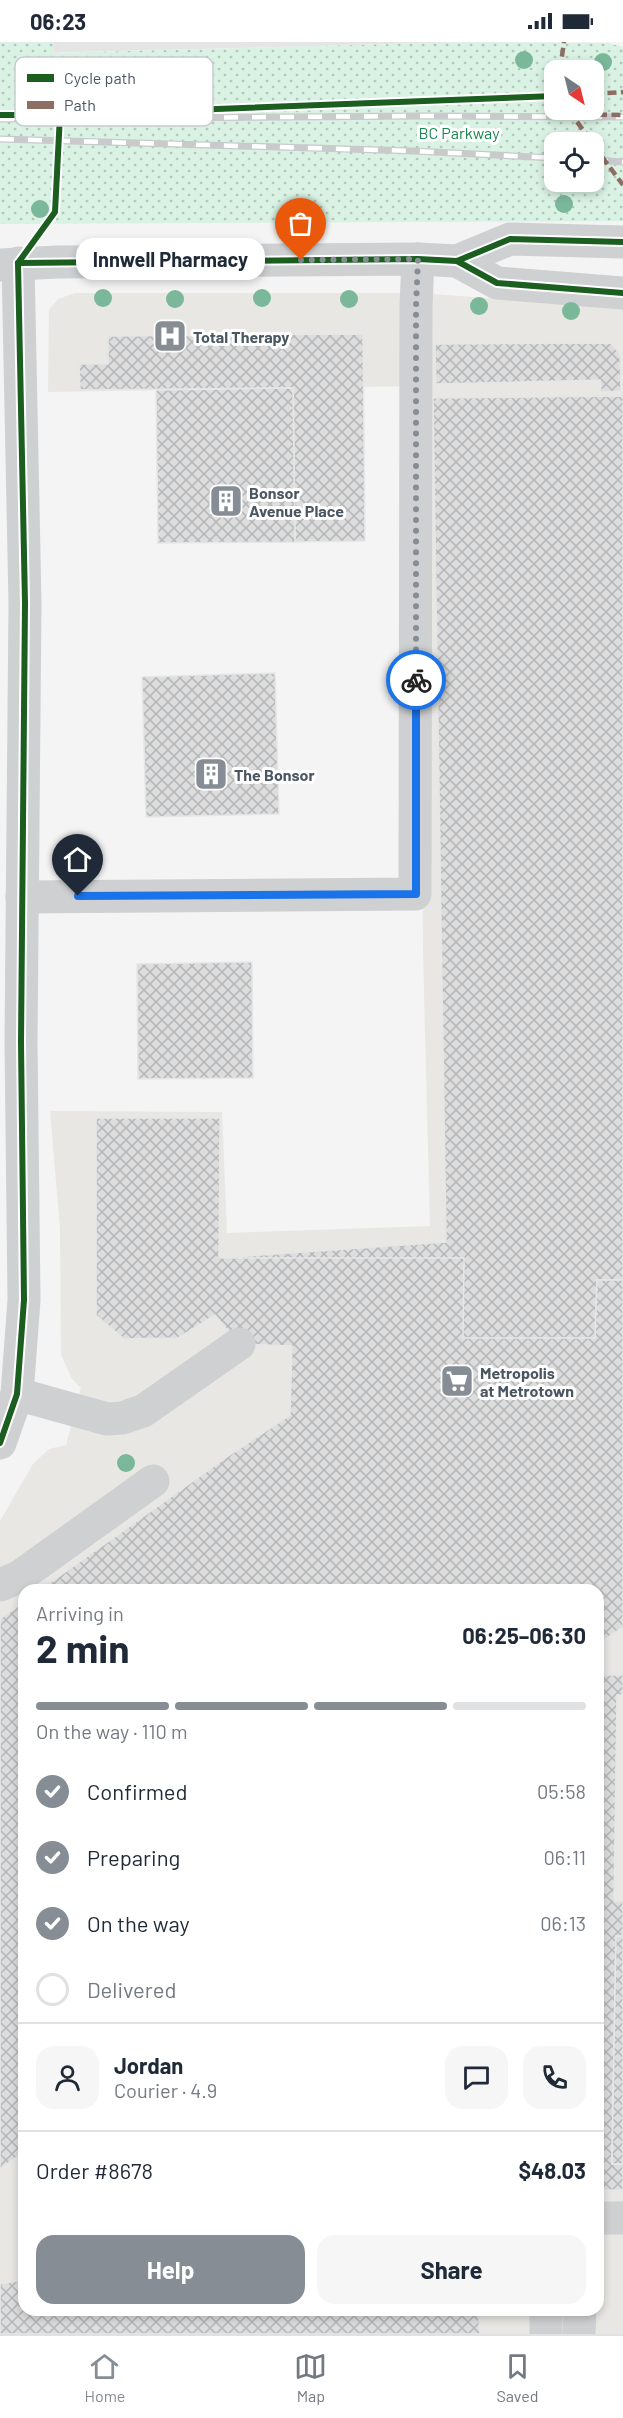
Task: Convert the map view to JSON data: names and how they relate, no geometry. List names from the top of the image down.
{
  "parks": ["BC Parkway"],
  "places": {
    "other": ["Innwell Pharmacy"],
    "hospital": ["Total Therapy"],
    "building": ["Bonsor Avenue Place", "The Bonsor"],
    "supermarket": ["Metropolis at Metrotown"]
  },
  "legend": ["Cycle path", "Path"],
  "north": "bottom right",
  "page": {
    "status": "06:23",
    "bubble": "Innwell Pharmacy",
    "heading": ["2 min", "Arriving in", "06:25–06:30"],
    "panel": [
      "Jordan",
      "Courier · 4.9",
      "Order #8678",
      "$48.03"
    ],
    "bar": "On the way · 110 m",
    "list": [
      ["Confirmed", "05:58"],
      ["Preparing", "06:11"],
      ["On the way", "06:13"],
      "Delivered"
    ],
    "buttons": ["Help", "Share"],
    "tabs": ["Home", "Map", "Saved"]
  }
}
